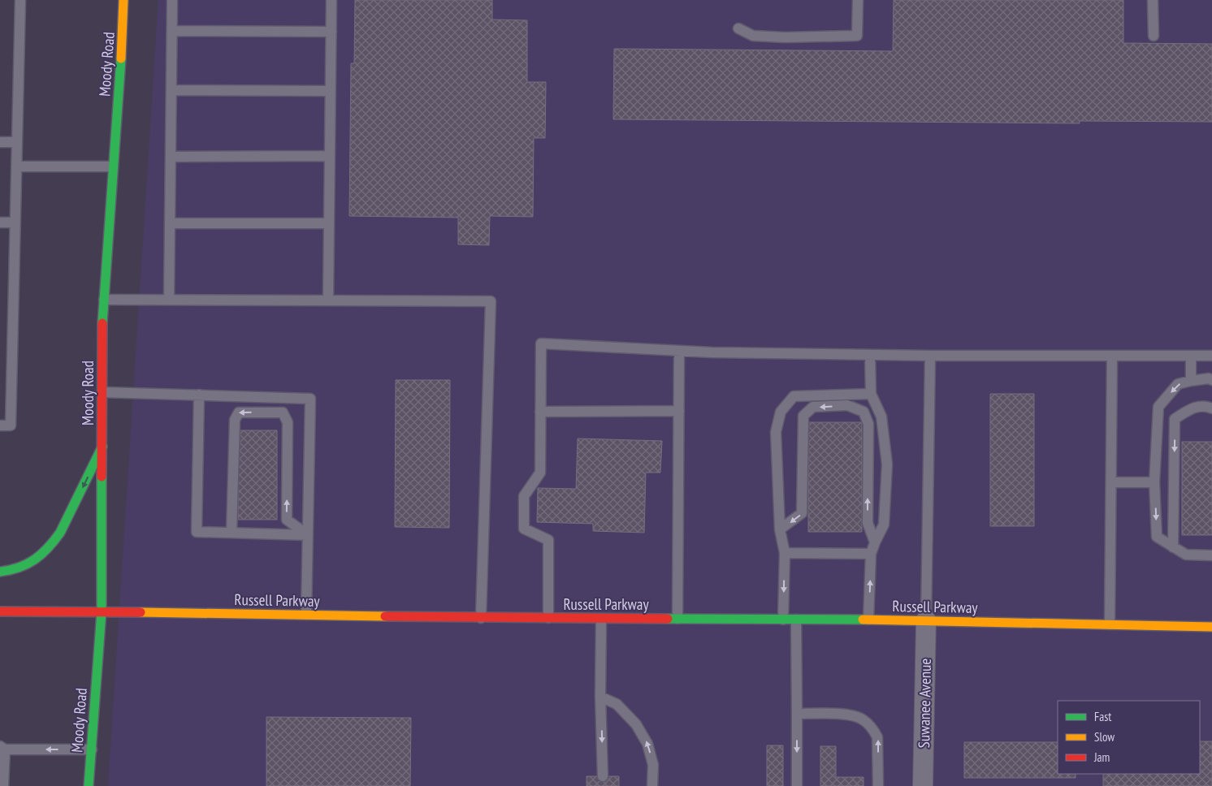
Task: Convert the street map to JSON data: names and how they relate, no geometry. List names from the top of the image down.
{
  "streets": {
    "main road": ["Moody Road", "Russell Parkway"],
    "street": ["Suwanee Avenue"]
  },
  "crossings": [
    ["Moody Road", "Russell Parkway"],
    ["Russell Parkway", "Suwanee Avenue"]
  ],
  "legend": ["Fast", "Slow", "Jam"]
}
